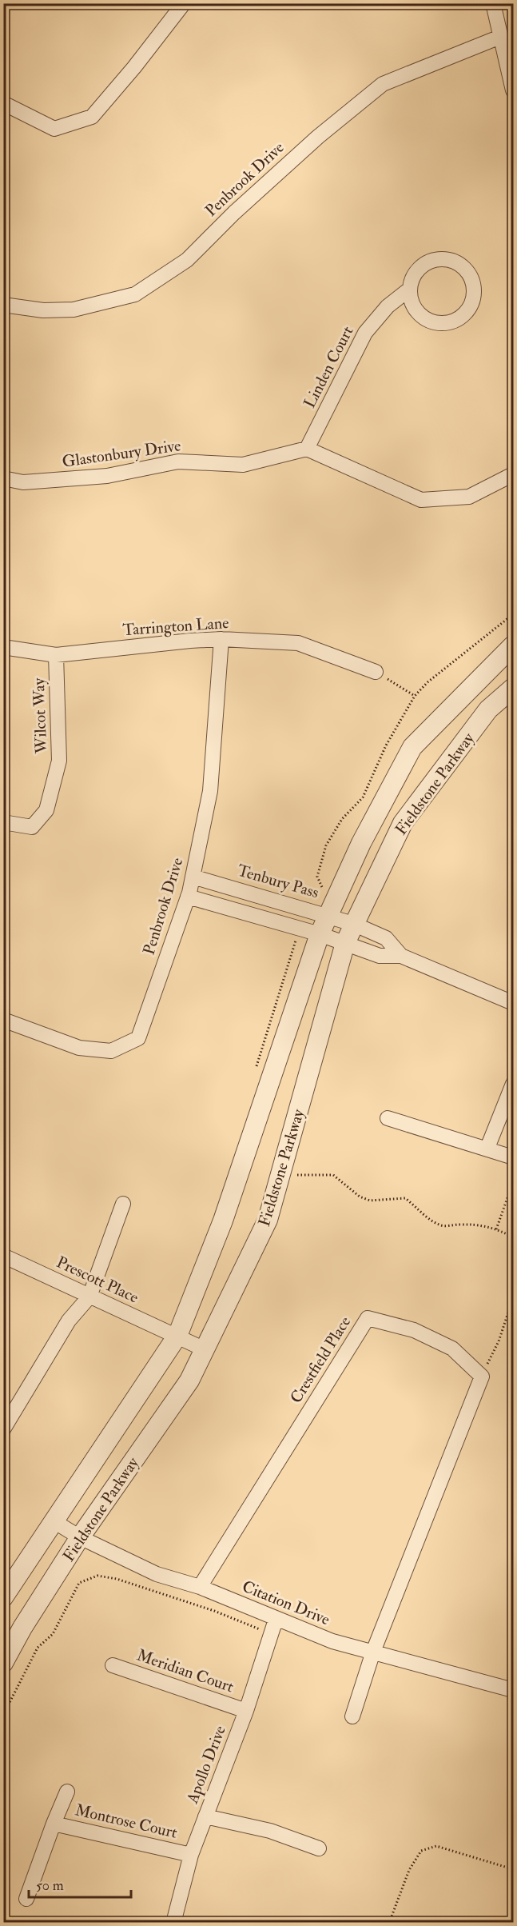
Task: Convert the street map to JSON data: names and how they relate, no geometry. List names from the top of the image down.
{
  "streets": {
    "street": [
      "Penbrook Drive",
      "Linden Court",
      "Glastonbury Drive",
      "Tarrington Lane",
      "Wilcot Way",
      "Fieldstone Parkway",
      "Tenbury Pass",
      "Prescott Place",
      "Crestfield Place",
      "Citation Drive",
      "Meridian Court",
      "Apollo Drive",
      "Montrose Court"
    ]
  },
  "crossings": [
    ["Penbrook Drive", "Tarrington Lane"],
    ["Penbrook Drive", "Tenbury Pass"],
    ["Linden Court", "Glastonbury Drive"],
    ["Tarrington Lane", "Wilcot Way"],
    ["Fieldstone Parkway", "Tenbury Pass"],
    ["Fieldstone Parkway", "Prescott Place"],
    ["Fieldstone Parkway", "Citation Drive"],
    ["Crestfield Place", "Citation Drive"],
    ["Citation Drive", "Apollo Drive"],
    ["Meridian Court", "Apollo Drive"],
    ["Apollo Drive", "Montrose Court"]
  ],
  "scale_bar": "50 m"
}
